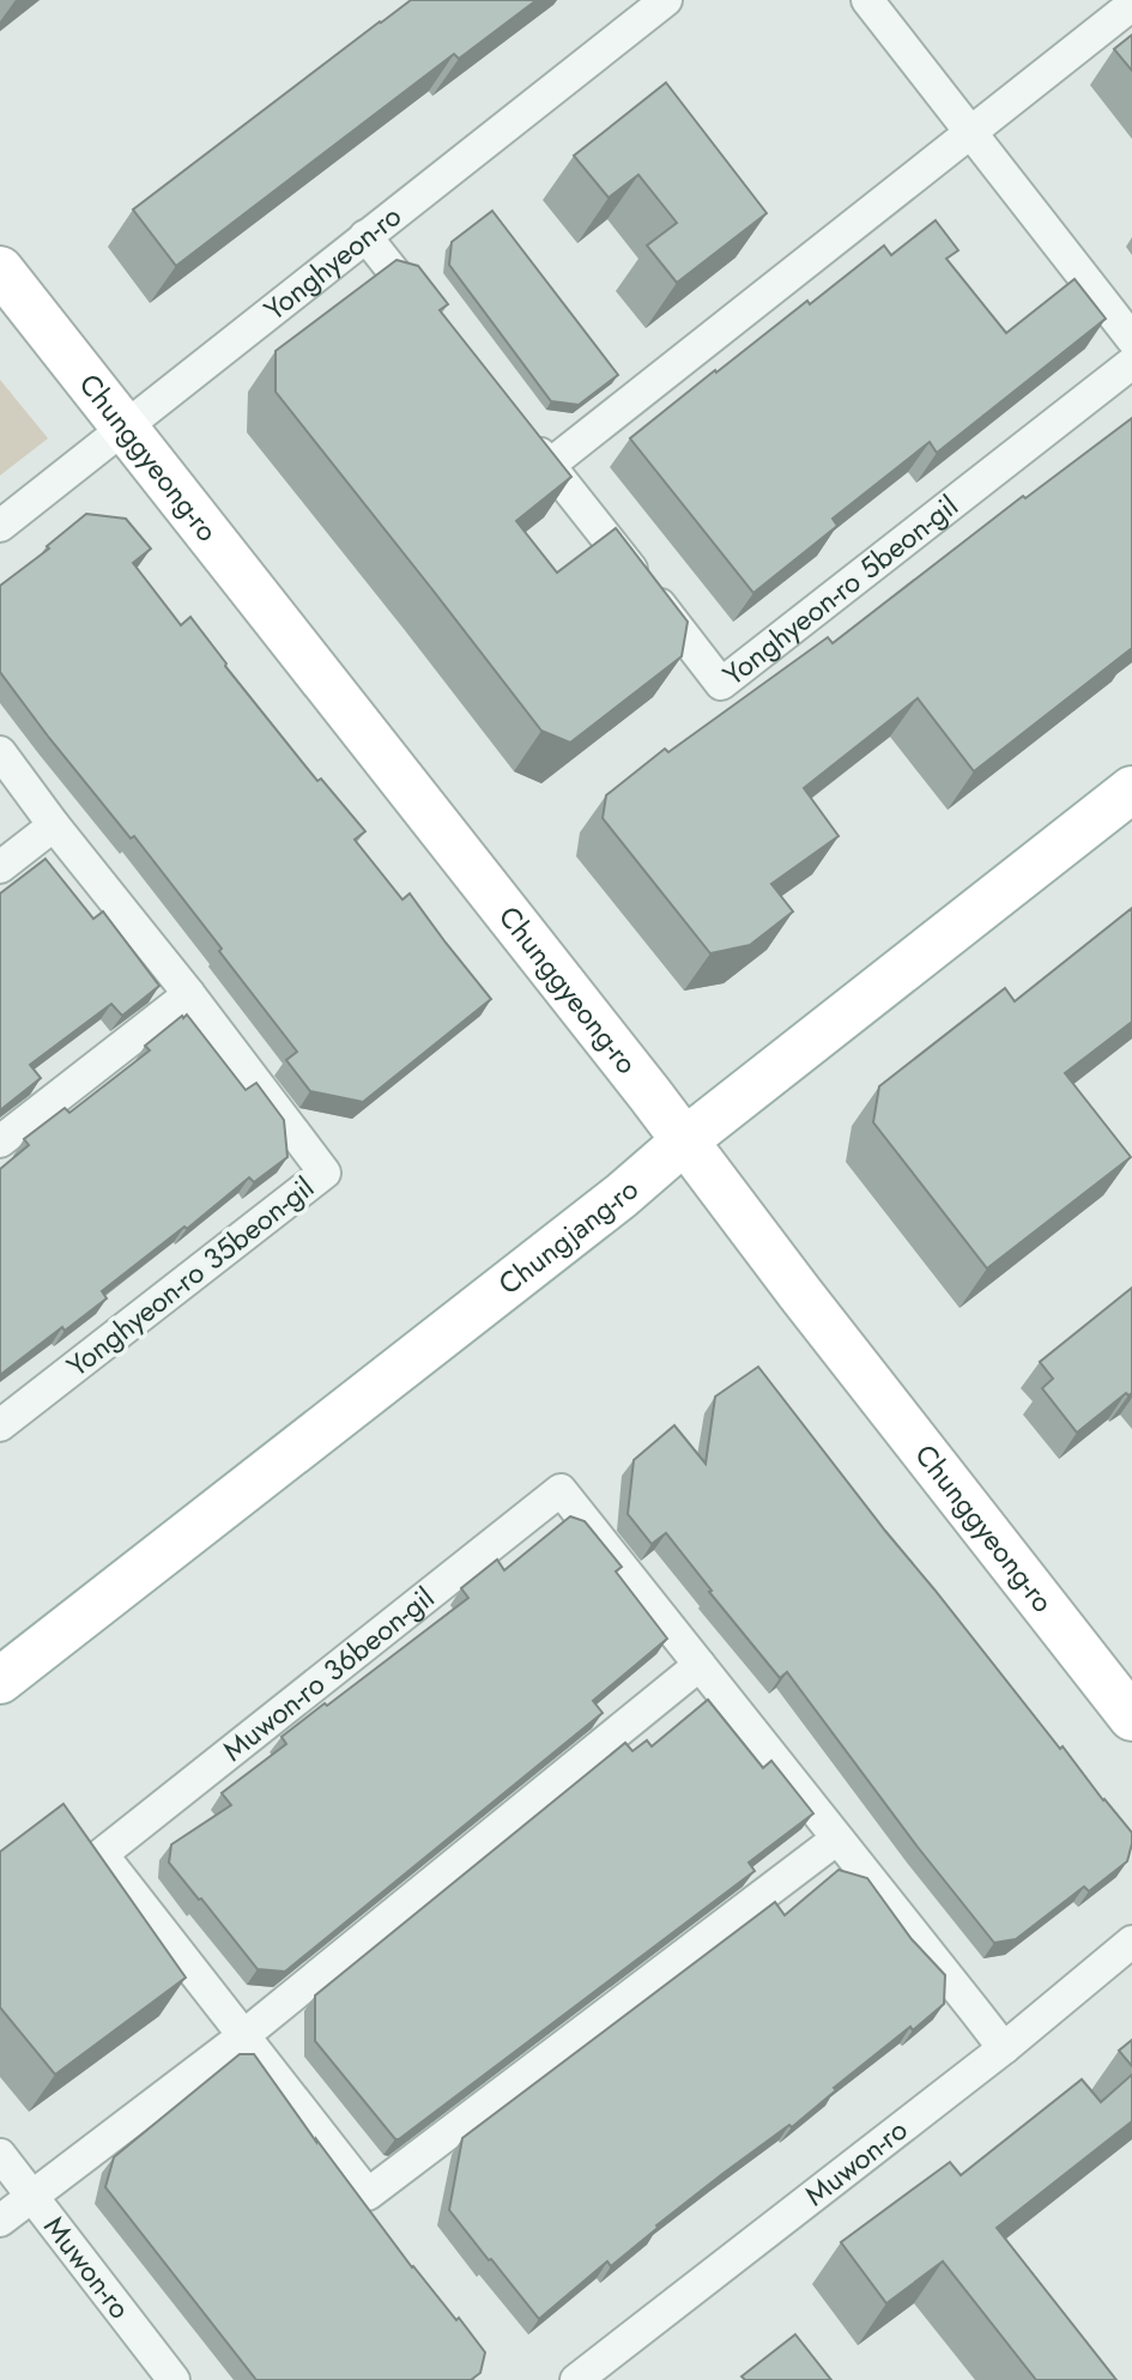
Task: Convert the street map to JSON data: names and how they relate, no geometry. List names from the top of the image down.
{
  "streets": {
    "main road": ["Chunggyeong-ro", "Chungjang-ro"],
    "street": [
      "Yonghyeon-ro",
      "Yonghyeon-ro 5beon-gil",
      "Yonghyeon-ro 35beon-gil",
      "Muwon-ro 36beon-gil",
      "Muwon-ro"
    ]
  },
  "crossings": [
    ["Yonghyeon-ro", "Chunggyeong-ro"],
    ["Chunggyeong-ro", "Chungjang-ro"],
    ["Muwon-ro 36beon-gil", "Muwon-ro"]
  ]
}
